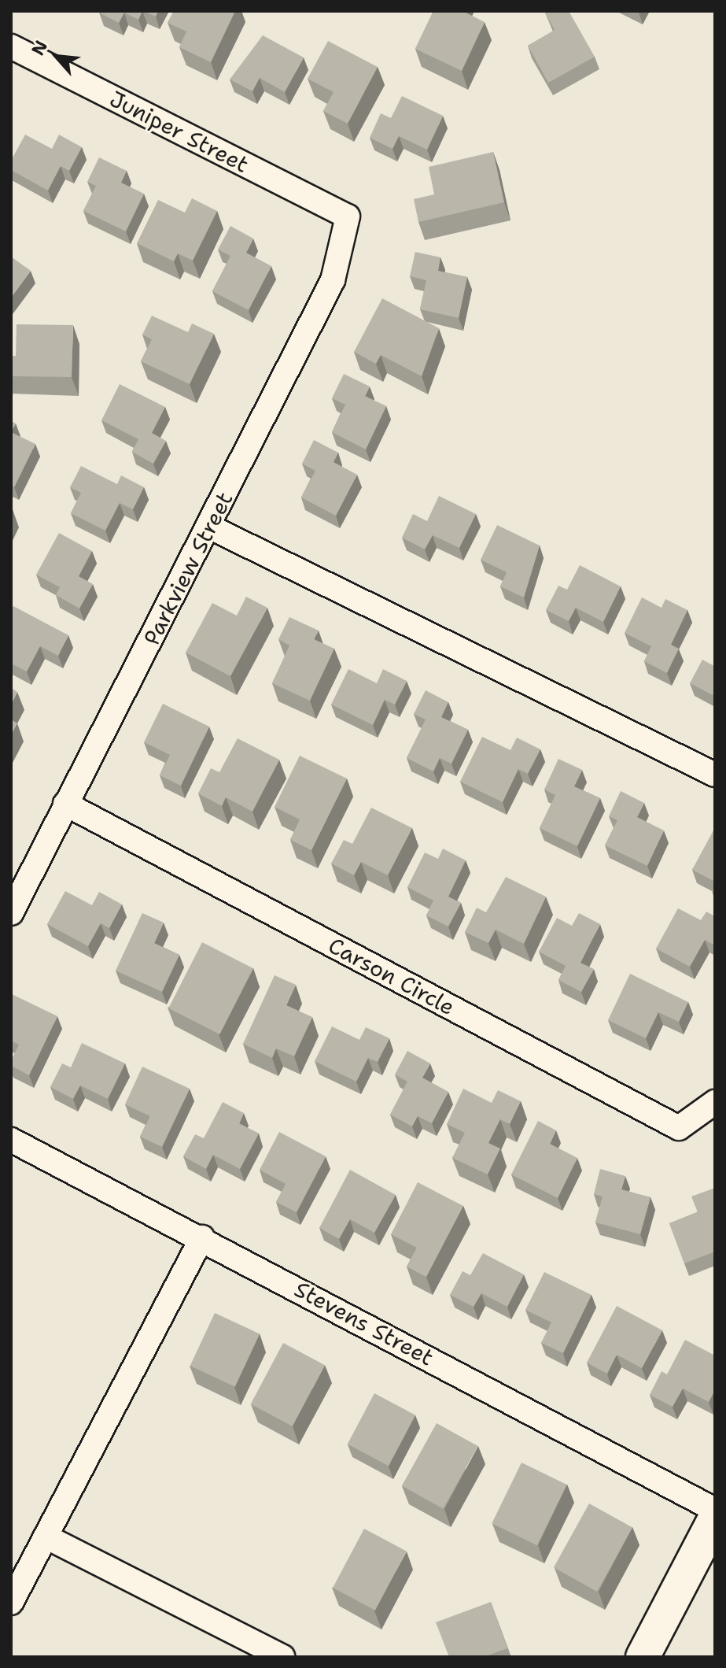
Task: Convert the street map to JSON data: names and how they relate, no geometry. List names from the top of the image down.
{
  "streets": {
    "street": [
      "Juniper Street",
      "Parkview Street",
      "Carson Circle",
      "Stevens Street"
    ]
  },
  "crossings": [
    ["Juniper Street", "Parkview Street"],
    ["Parkview Street", "Carson Circle"]
  ],
  "north": "top left"
}
